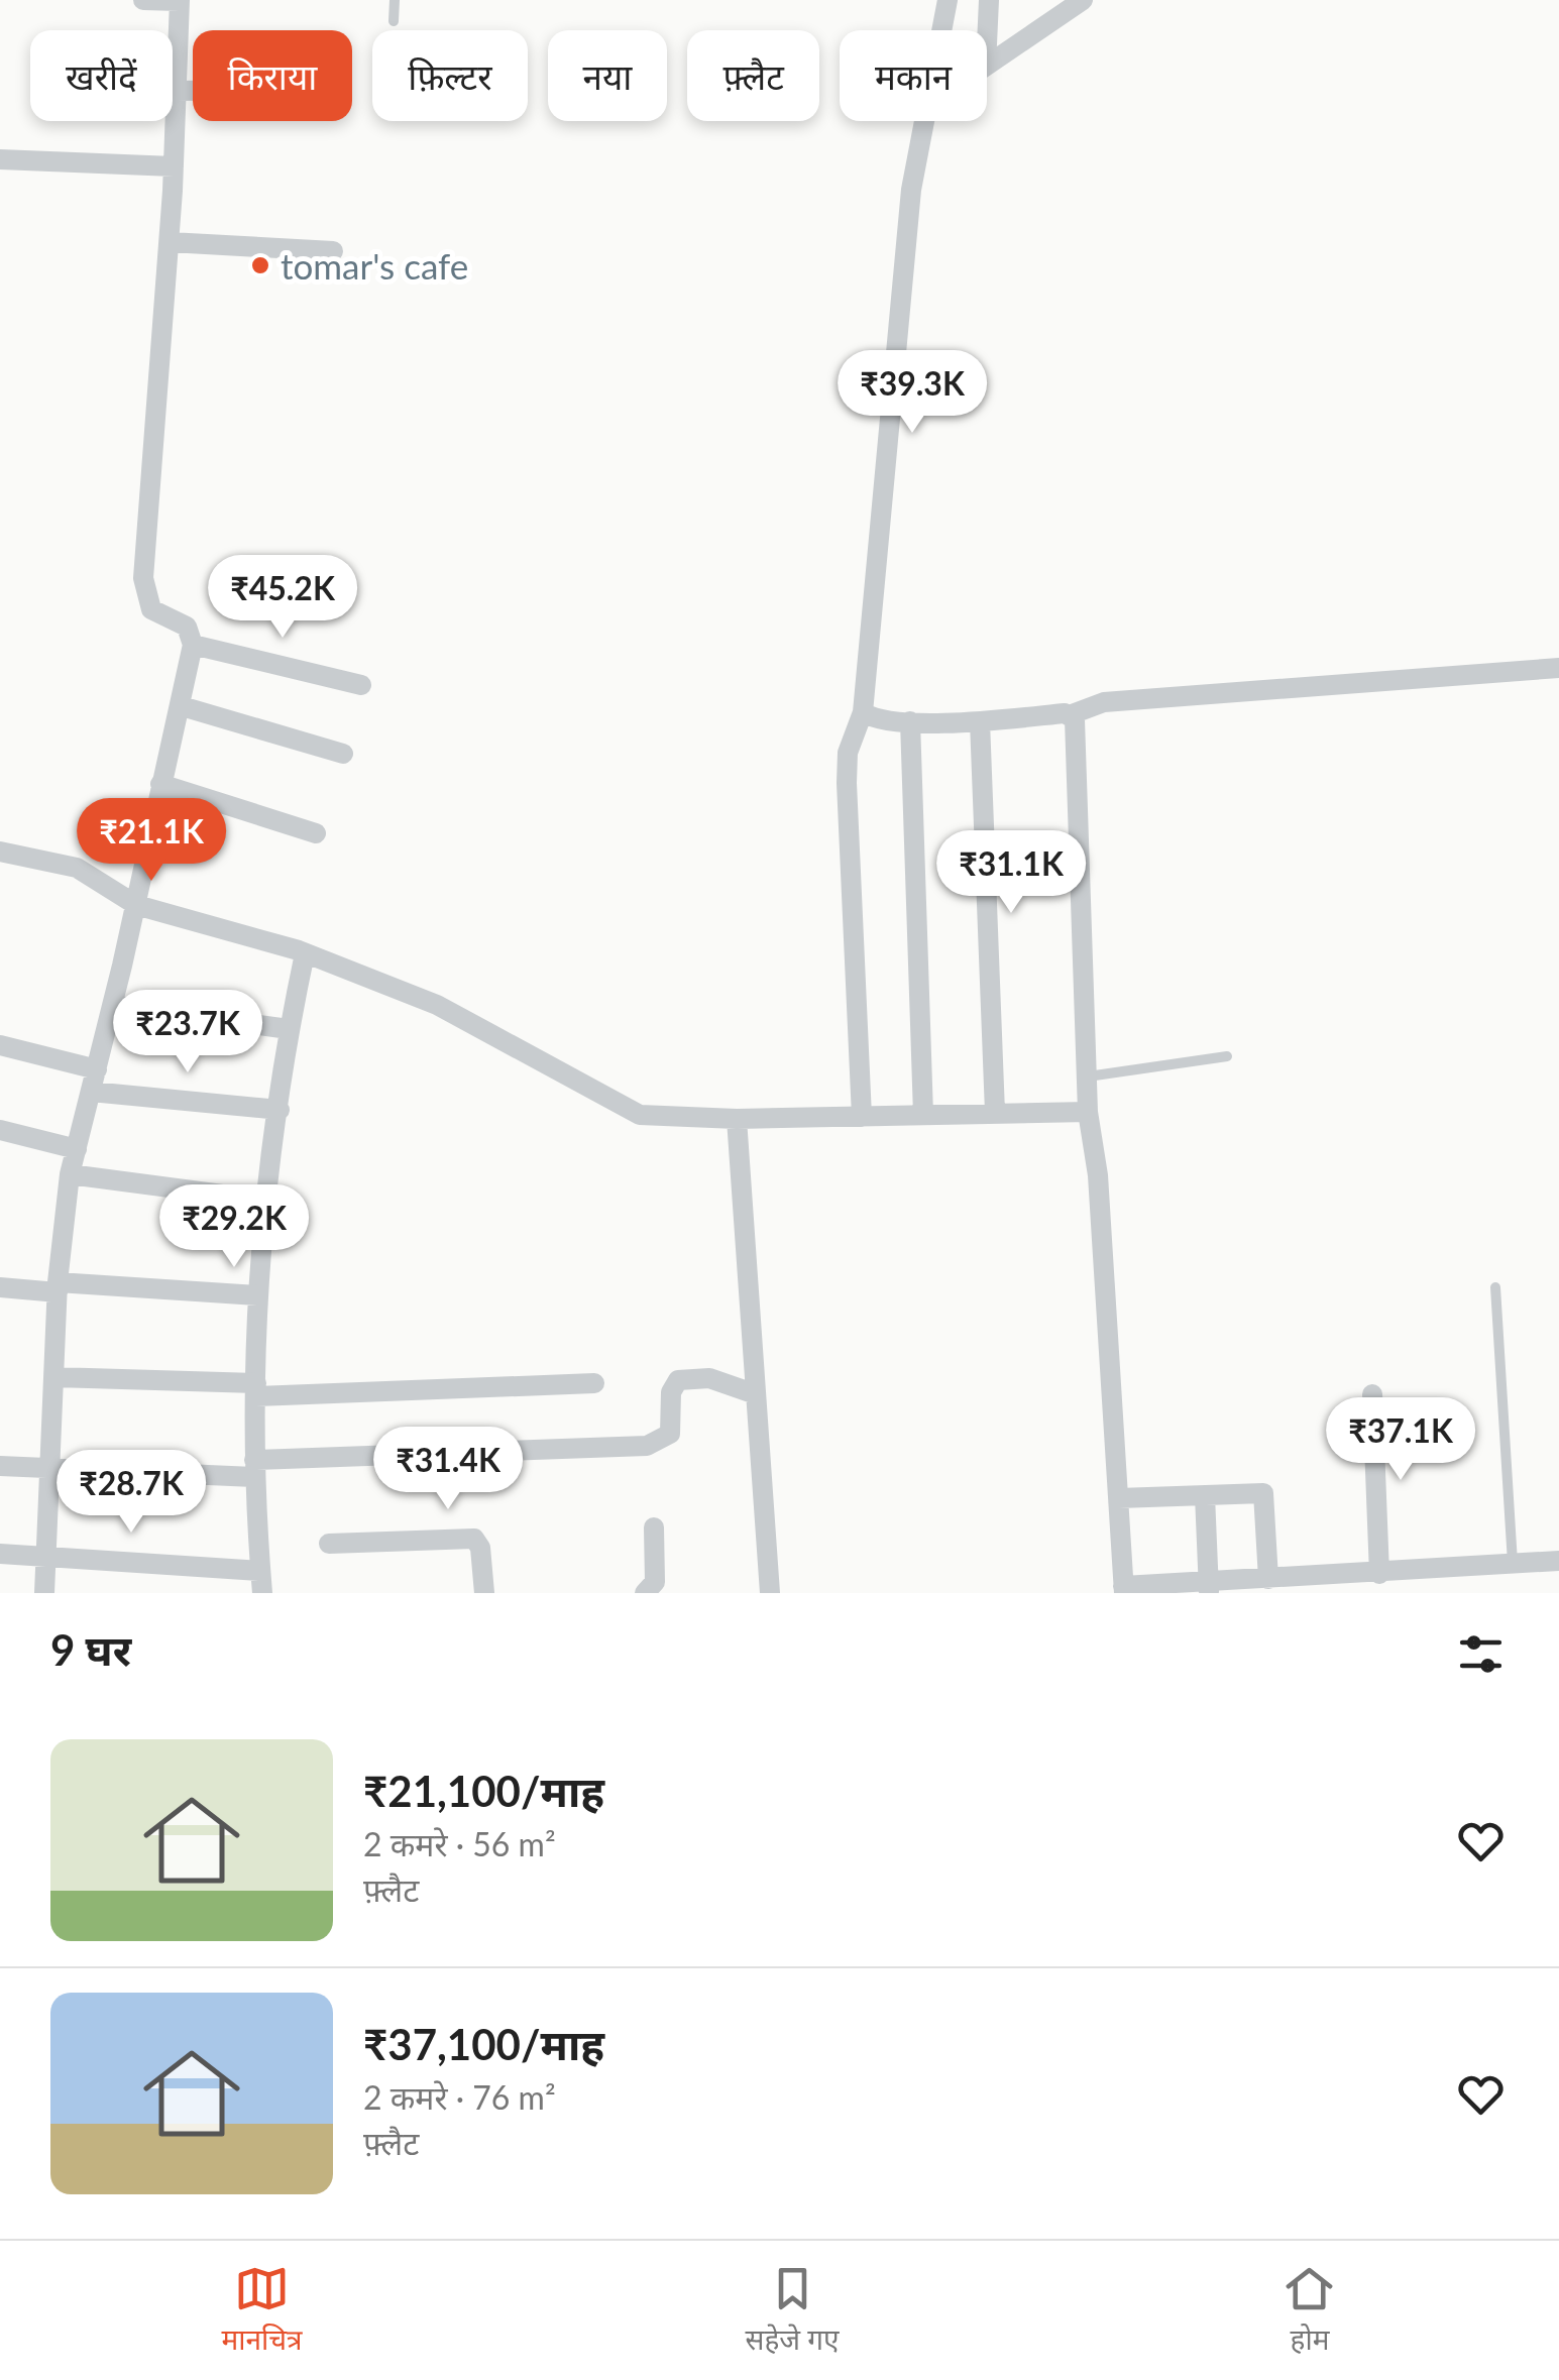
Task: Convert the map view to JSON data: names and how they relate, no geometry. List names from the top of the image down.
{
  "places": ["tomar's cafe"],
  "page": {
    "chip": [
      "खरीदें",
      "किराया",
      "फ़िल्टर",
      "नया",
      "फ़्लैट",
      "मकान"
    ],
    "price": [
      "₹39.3K",
      "₹45.2K",
      "₹21.1K",
      "₹31.1K",
      "₹23.7K",
      "₹29.2K",
      "₹37.1K",
      "₹31.4K",
      "₹28.7K"
    ],
    "heading": "9 घर",
    "list": [
      {
        "name": "₹21,100/माह",
        "note": "2 कमरे · 56 m² · फ़्लैट"
      },
      {
        "name": "₹37,100/माह",
        "note": "2 कमरे · 76 m² · फ़्लैट"
      }
    ],
    "tabs": ["मानचित्र", "सहेजे गए", "होम"]
  }
}
